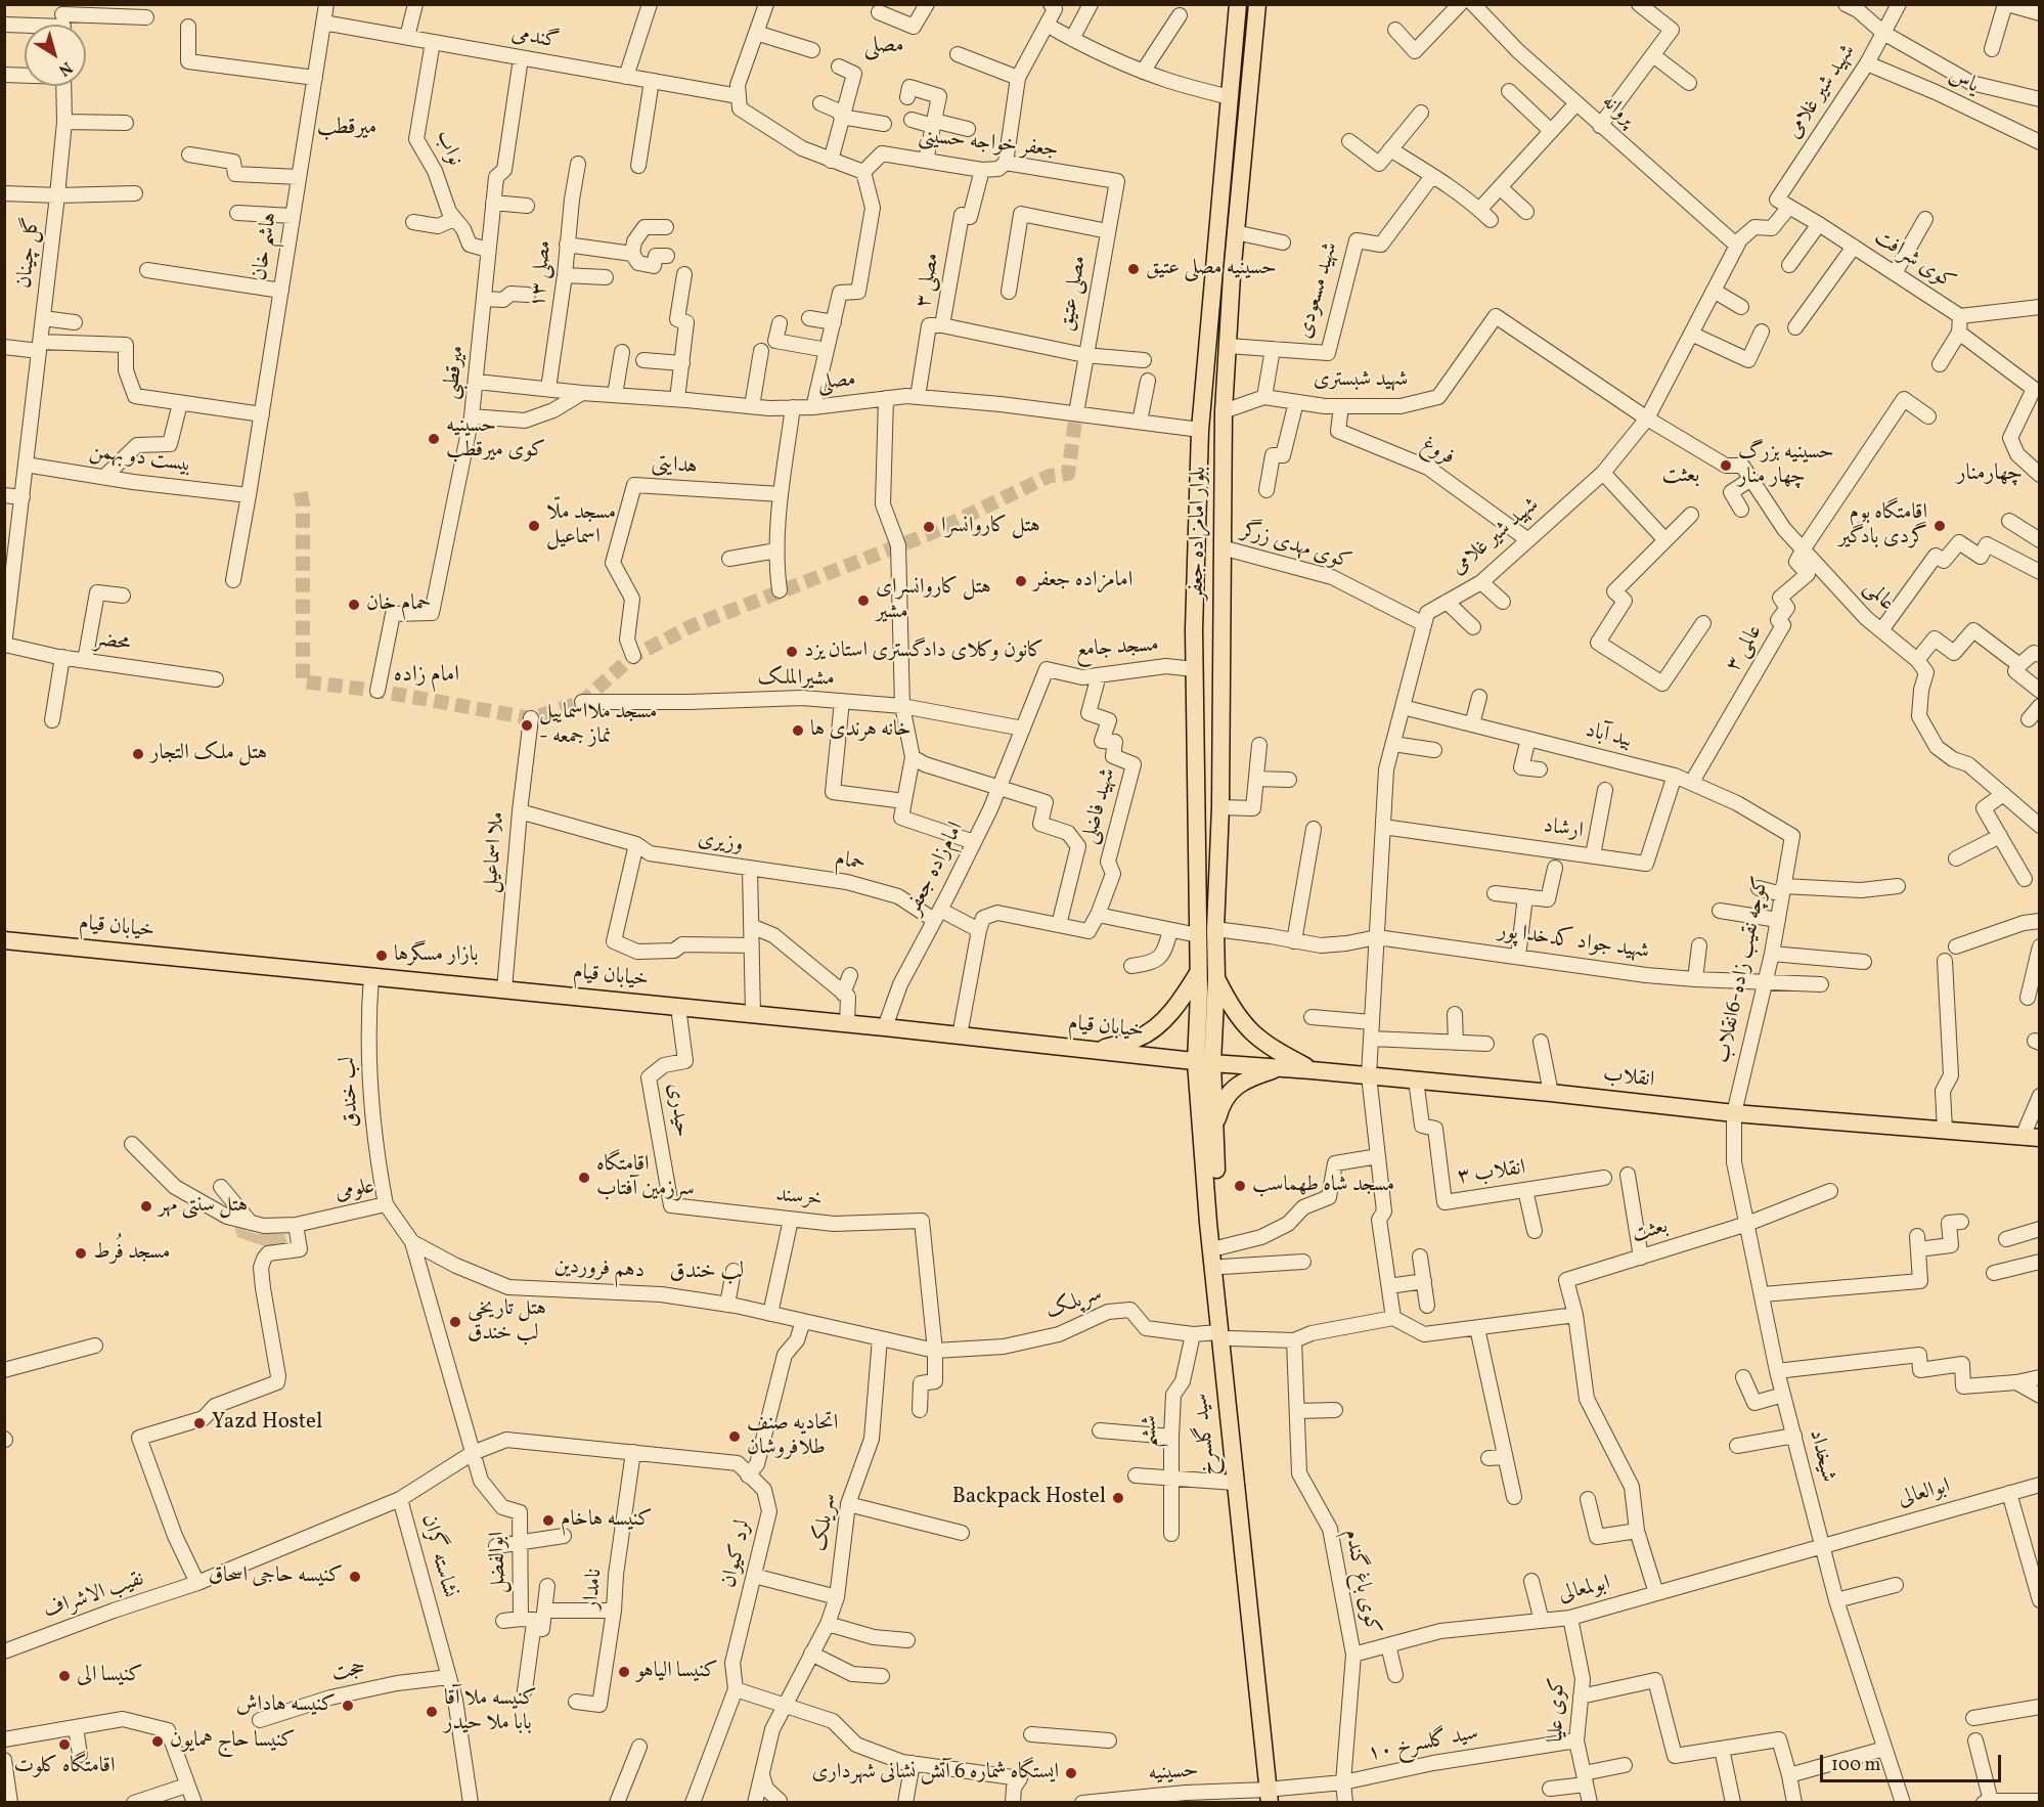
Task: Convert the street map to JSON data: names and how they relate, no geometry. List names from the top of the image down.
{
  "streets": {
    "main road": [
      "بلوار امامزاده جعفر",
      "خیابان قیام",
      "انقلاب",
      "سید گلسرخ"
    ],
    "street": [
      "گندمی",
      "یاس",
      "شهید شیر غلامی",
      "پروانه",
      "جعفر خواجه حسینی",
      "نواب",
      "هاشم خان",
      "گل چینان",
      "کوی شرافت",
      "مصلی ۱۳",
      "مصلی ۳",
      "شهید مسعودی",
      "مصلی عتیق",
      "میرقطبی",
      "شهید شبستری",
      "مصلی",
      "فروغ",
      "بیست دو بهمن",
      "هدایتی",
      "کوی مهدی زرگر",
      "عالمی",
      "محضر",
      "مسجد جامع",
      "عالمی ۳",
      "مشیرالملک",
      "بید آباد",
      "شهید فاضلی",
      "ارشاد",
      "وزیری",
      "ملا اسماعیل",
      "حمام",
      "امام‌زاده جعفر",
      "شهید جواد کدخدا پور",
      "کوچه نقیب زاده-6انقلاب",
      "لب خندق",
      "حیدری",
      "انقلاب ۳",
      "علومی",
      "خرسند",
      "بعثت",
      "دهم فروردین",
      "سرپلک",
      "ششم",
      "شیخداد",
      "ابوالعالی",
      "سریلک",
      "لرد کیوان",
      "نشاسته گران",
      "ابوالفضل",
      "کوی باغ گندم",
      "نامدار",
      "ابولمعالی",
      "نقیب الاشراف",
      "حجت",
      "کوی علیا",
      "سید گلسرخ ۱۰",
      "حسینیه"
    ]
  },
  "crossings": [
    ["گندمی", "جعفر خواجه حسینی"],
    ["گندمی", "نواب"],
    ["گندمی", "هاشم خان"],
    ["گندمی", "میرقطبی"],
    ["یاس", "شهید شیر غلامی"],
    ["شهید شیر غلامی", "پروانه"],
    ["شهید شیر غلامی", "کوی شرافت"],
    ["شهید شیر غلامی", "شهید شبستری"],
    ["شهید شیر غلامی", "فروغ"],
    ["شهید شیر غلامی", "کوی مهدی زرگر"],
    ["شهید شیر غلامی", "عالمی"],
    ["شهید شیر غلامی", "بید آباد"],
    ["شهید شیر غلامی", "ارشاد"],
    ["شهید شیر غلامی", "شهید جواد کدخدا پور"],
    ["شهید شیر غلامی", "انقلاب"],
    ["شهید شیر غلامی", "سرپلک"],
    ["جعفر خواجه حسینی", "مصلی ۳"],
    ["جعفر خواجه حسینی", "مصلی عتیق"],
    ["نواب", "میرقطبی"],
    ["هاشم خان", "بیست دو بهمن"],
    ["گل چینان", "بیست دو بهمن"],
    ["گل چینان", "محضر"],
    ["مصلی ۱۳", "مصلی"],
    ["مصلی ۳", "مصلی"],
    ["شهید مسعودی", "بلوار امامزاده جعفر"],
    ["مصلی عتیق", "مصلی"],
    ["میرقطبی", "مصلی"],
    ["شهید شبستری", "فروغ"],
    ["شهید شبستری", "بلوار امامزاده جعفر"],
    ["شهید شبستری", "عالمی"],
    ["مصلی", "بلوار امامزاده جعفر"],
    ["بلوار امامزاده جعفر", "کوی مهدی زرگر"],
    ["بلوار امامزاده جعفر", "مسجد جامع"],
    ["بلوار امامزاده جعفر", "خیابان قیام"],
    ["بلوار امامزاده جعفر", "انقلاب"],
    ["بلوار امامزاده جعفر", "سید گلسرخ"],
    ["عالمی", "عالمی ۳"],
    ["مسجد جامع", "شهید فاضلی"],
    ["مسجد جامع", "امام‌زاده جعفر"],
    ["عالمی ۳", "بید آباد"],
    ["بید آباد", "ارشاد"],
    ["بید آباد", "کوچه نقیب زاده-6انقلاب"],
    ["وزیری", "ملا اسماعیل"],
    ["وزیری", "حمام"],
    ["وزیری", "خیابان قیام"],
    ["ملا اسماعیل", "خیابان قیام"],
    ["حمام", "امام‌زاده جعفر"],
    ["امام‌زاده جعفر", "خیابان قیام"],
    ["خیابان قیام", "انقلاب"],
    ["خیابان قیام", "لب خندق"],
    ["خیابان قیام", "حیدری"],
    ["خیابان قیام", "سید گلسرخ"],
    ["شهید جواد کدخدا پور", "کوچه نقیب زاده-6انقلاب"],
    ["کوچه نقیب زاده-6انقلاب", "انقلاب"],
    ["کوچه نقیب زاده-6انقلاب", "شیخداد"],
    ["انقلاب", "انقلاب ۳"],
    ["انقلاب", "سید گلسرخ"],
    ["انقلاب", "شیخداد"],
    ["لب خندق", "علومی"],
    ["حیدری", "خرسند"],
    ["علومی", "دهم فروردین"],
    ["علومی", "لرد کیوان"],
    ["علومی", "ابوالفضل"],
    ["خرسند", "دهم فروردین"],
    ["خرسند", "سرپلک"],
    ["بعثت", "شیخداد"],
    ["دهم فروردین", "سرپلک"],
    ["دهم فروردین", "سریلک"],
    ["سرپلک", "ششم"],
    ["سرپلک", "سید گلسرخ"],
    ["سرپلک", "کوی باغ گندم"],
    ["سید گلسرخ", "سید گلسرخ ۱۰"],
    ["سید گلسرخ", "حسینیه"],
    ["شیخداد", "ابوالعالی"],
    ["شیخداد", "ابولمعالی"],
    ["ابوالعالی", "ابولمعالی"],
    ["لرد کیوان", "نشاسته گران"],
    ["لرد کیوان", "ابوالفضل"],
    ["لرد کیوان", "نامدار"],
    ["نشاسته گران", "نقیب الاشراف"],
    ["نشاسته گران", "حجت"],
    ["کوی باغ گندم", "ابولمعالی"],
    ["کوی باغ گندم", "سید گلسرخ ۱۰"],
    ["ابولمعالی", "کوی علیا"],
    ["کوی علیا", "سید گلسرخ ۱۰"],
    ["سید گلسرخ ۱۰", "حسینیه"]
  ],
  "districts": [
    "مصلی",
    "میرقطب",
    "چهارمنار",
    "بعثت",
    "امام زاده",
    "لب خندق"
  ],
  "places": [
    "حسینیه مصلی عتیق",
    "حسینیه کوی میرقطب",
    "حسینیه بزرگ چهار منار",
    "مسجد ملّا اسماعیل",
    "اقامتگاه بوم گردی بادگیر",
    "هتل کاروانسرا",
    "امامزاده جعفر",
    "هتل کاروانسرای مشیر",
    "حمام خان",
    "کانون وکلای دادگستری استان یزد",
    "مسجد ملااسماییل - نماز جمعه",
    "خانه هرندی ها",
    "هتل ملک التجار",
    "بازار مسگرها",
    "اقامتگاه سرزمین آفتاب",
    "مسجد شاه طهماسب",
    "هتل سنتی مهر",
    "مسجد فُرط",
    "هتل تاریخی لب خندق",
    "Yazd Hostel",
    "اتحادیه صنف طلافروشان",
    "Backpack Hostel",
    "کنیسه هاخام",
    "کنیسه حاجی اسحاق",
    "کنیسا الیاهو",
    "کنیسا الی",
    "کنیسه هاداش",
    "کنیسه ملا آقا بابا ملا حیدر",
    "کنیسا حاج همایون",
    "اقامتگاه کلوت",
    "ایستگاه شماره 6 آتش نشانی شهرداری"
  ],
  "scale_bar": "100 m",
  "north": "bottom right"
}
